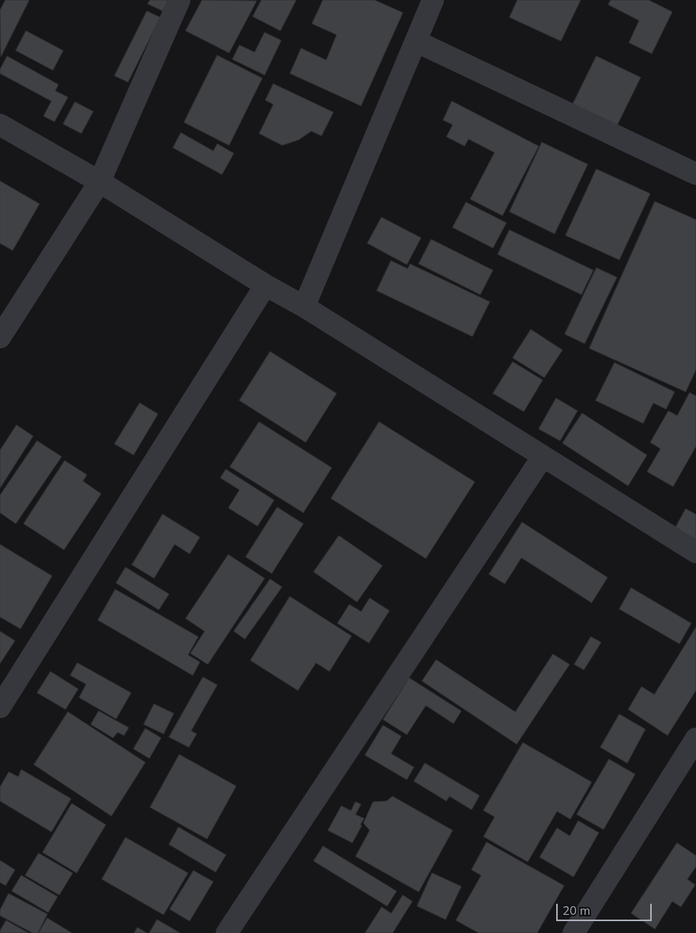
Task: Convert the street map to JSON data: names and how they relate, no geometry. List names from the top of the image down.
{
  "scale_bar": "20 m"
}
